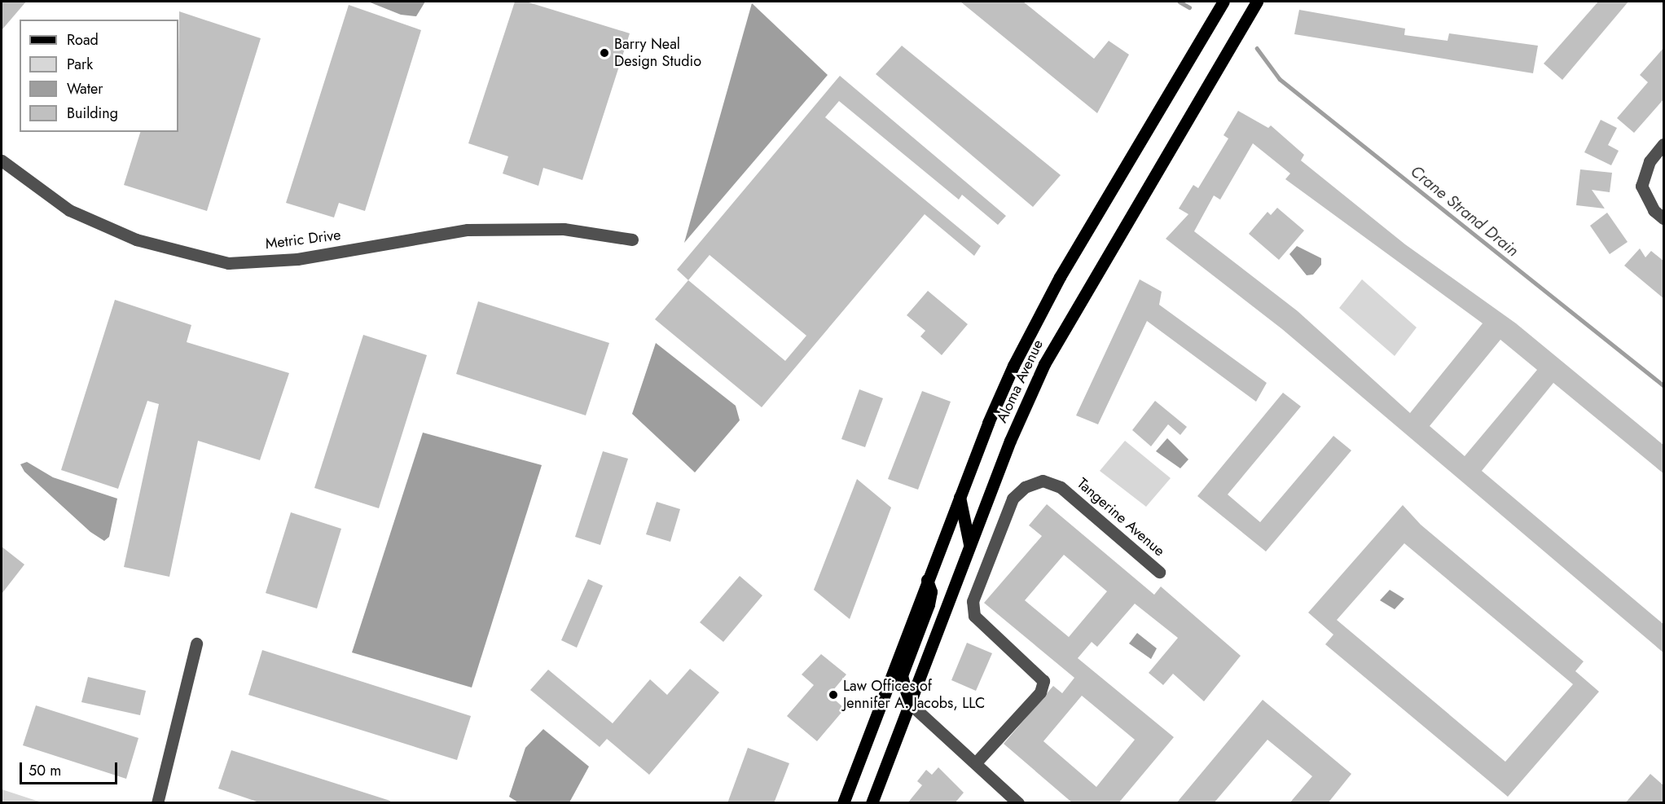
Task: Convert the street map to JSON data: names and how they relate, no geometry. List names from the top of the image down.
{
  "streets": {
    "main road": ["Aloma Avenue"],
    "street": ["Metric Drive", "Tangerine Avenue"]
  },
  "water": ["Crane Strand Drain"],
  "places": ["Barry Neal Design Studio", "Law Offices of Jennifer A. Jacobs, LLC"],
  "legend": [
    "Road",
    "Park",
    "Water",
    "Building"
  ],
  "scale_bar": "50 m"
}
